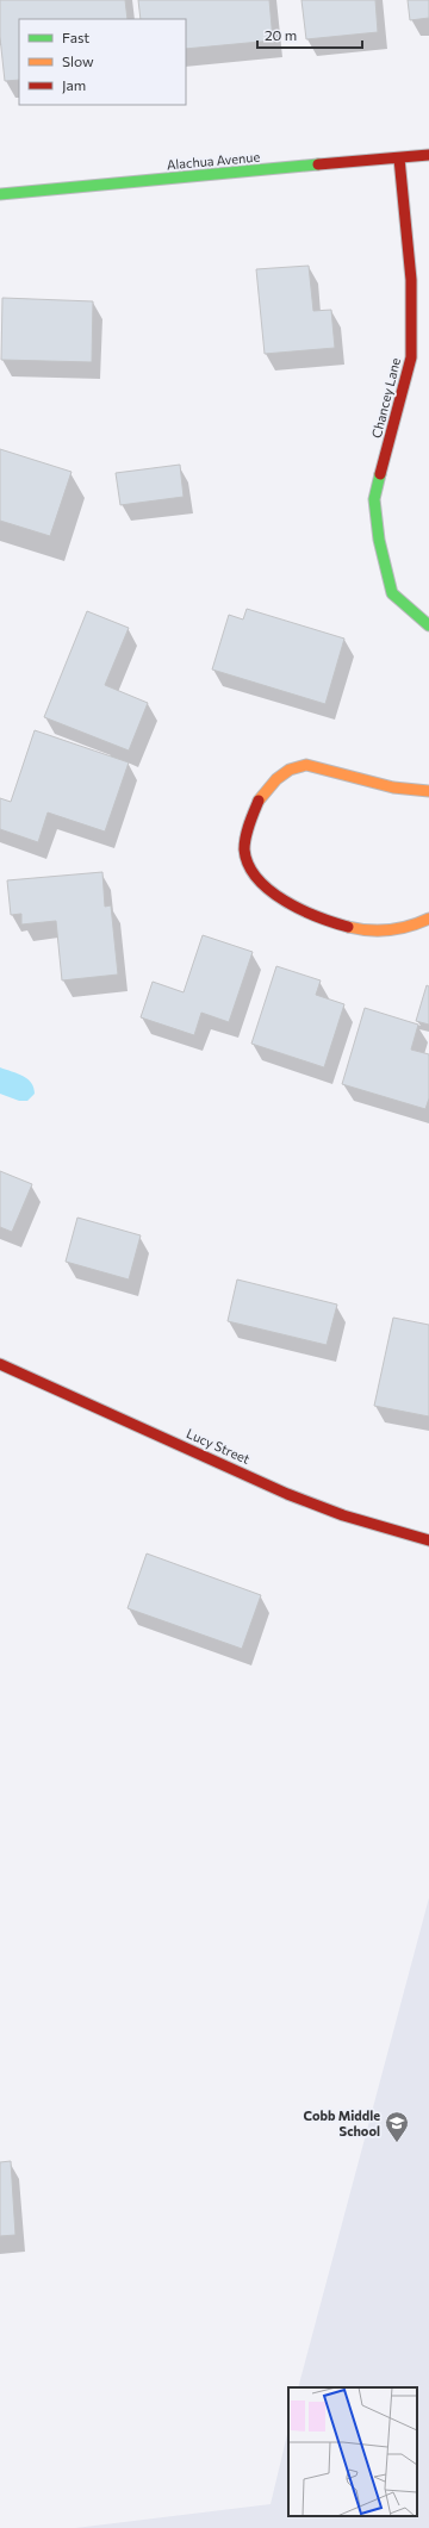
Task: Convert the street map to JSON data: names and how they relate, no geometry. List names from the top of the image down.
{
  "streets": {
    "street": ["Alachua Avenue", "Chancey Lane", "Lucy Street"]
  },
  "crossings": [
    ["Alachua Avenue", "Chancey Lane"]
  ],
  "places": {
    "school or university": ["Cobb Middle School"]
  },
  "legend": ["Fast", "Slow", "Jam"],
  "scale_bar": "20 m"
}
